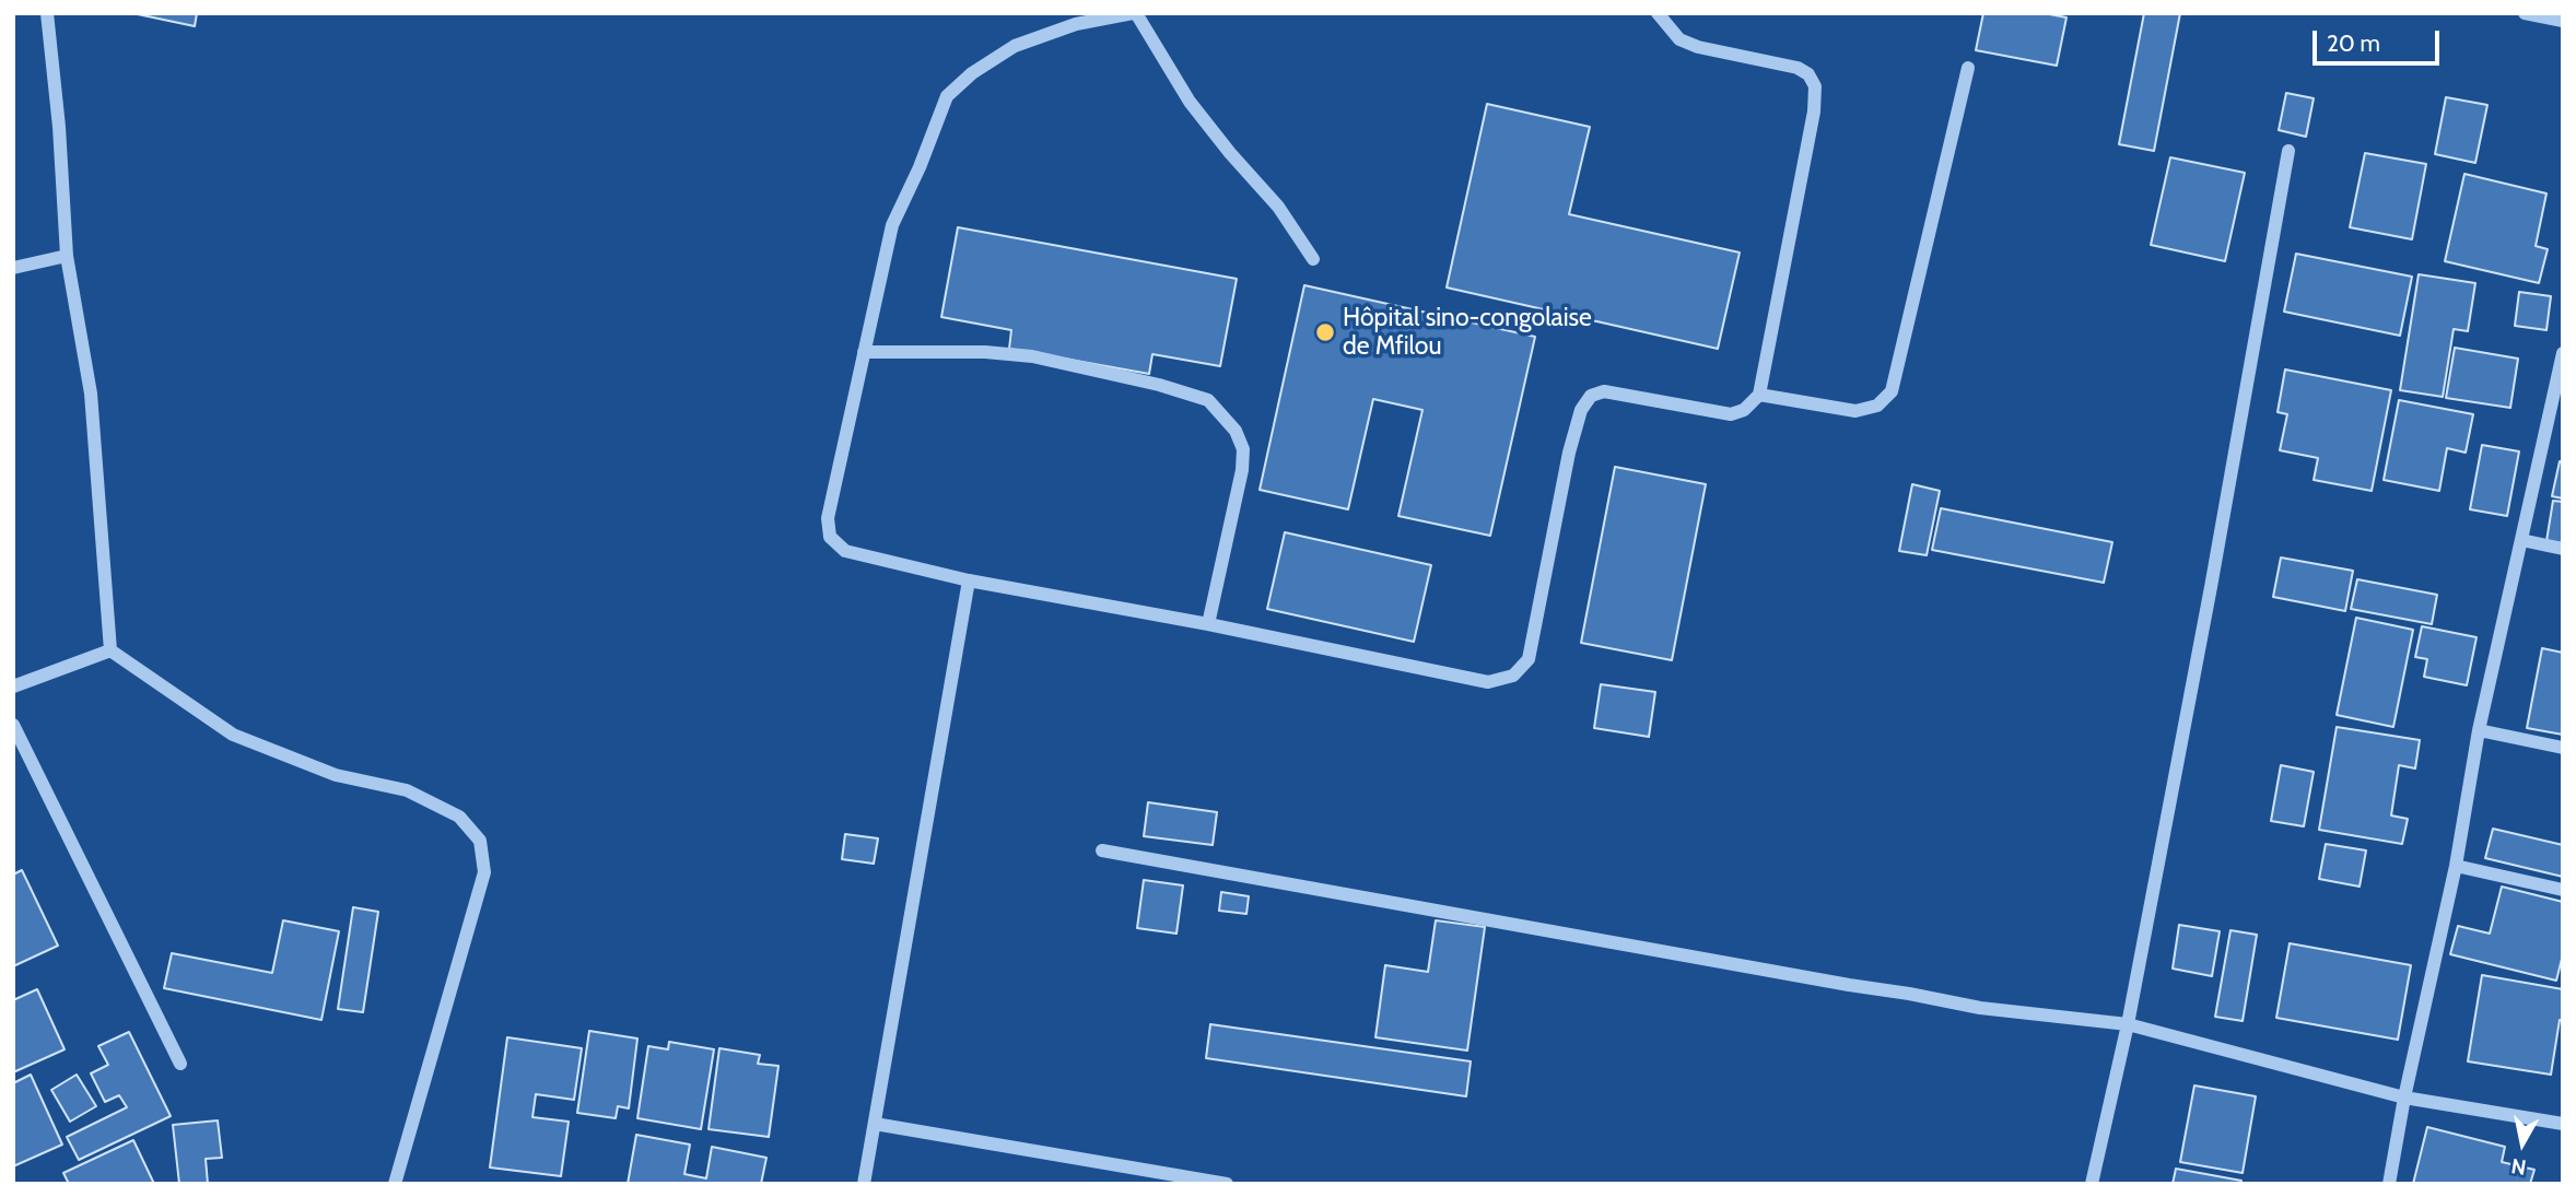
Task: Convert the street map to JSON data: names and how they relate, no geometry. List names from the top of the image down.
{
  "places": ["Hôpital sino-congolaise de Mfilou"],
  "scale_bar": "20 m",
  "north": "bottom"
}
